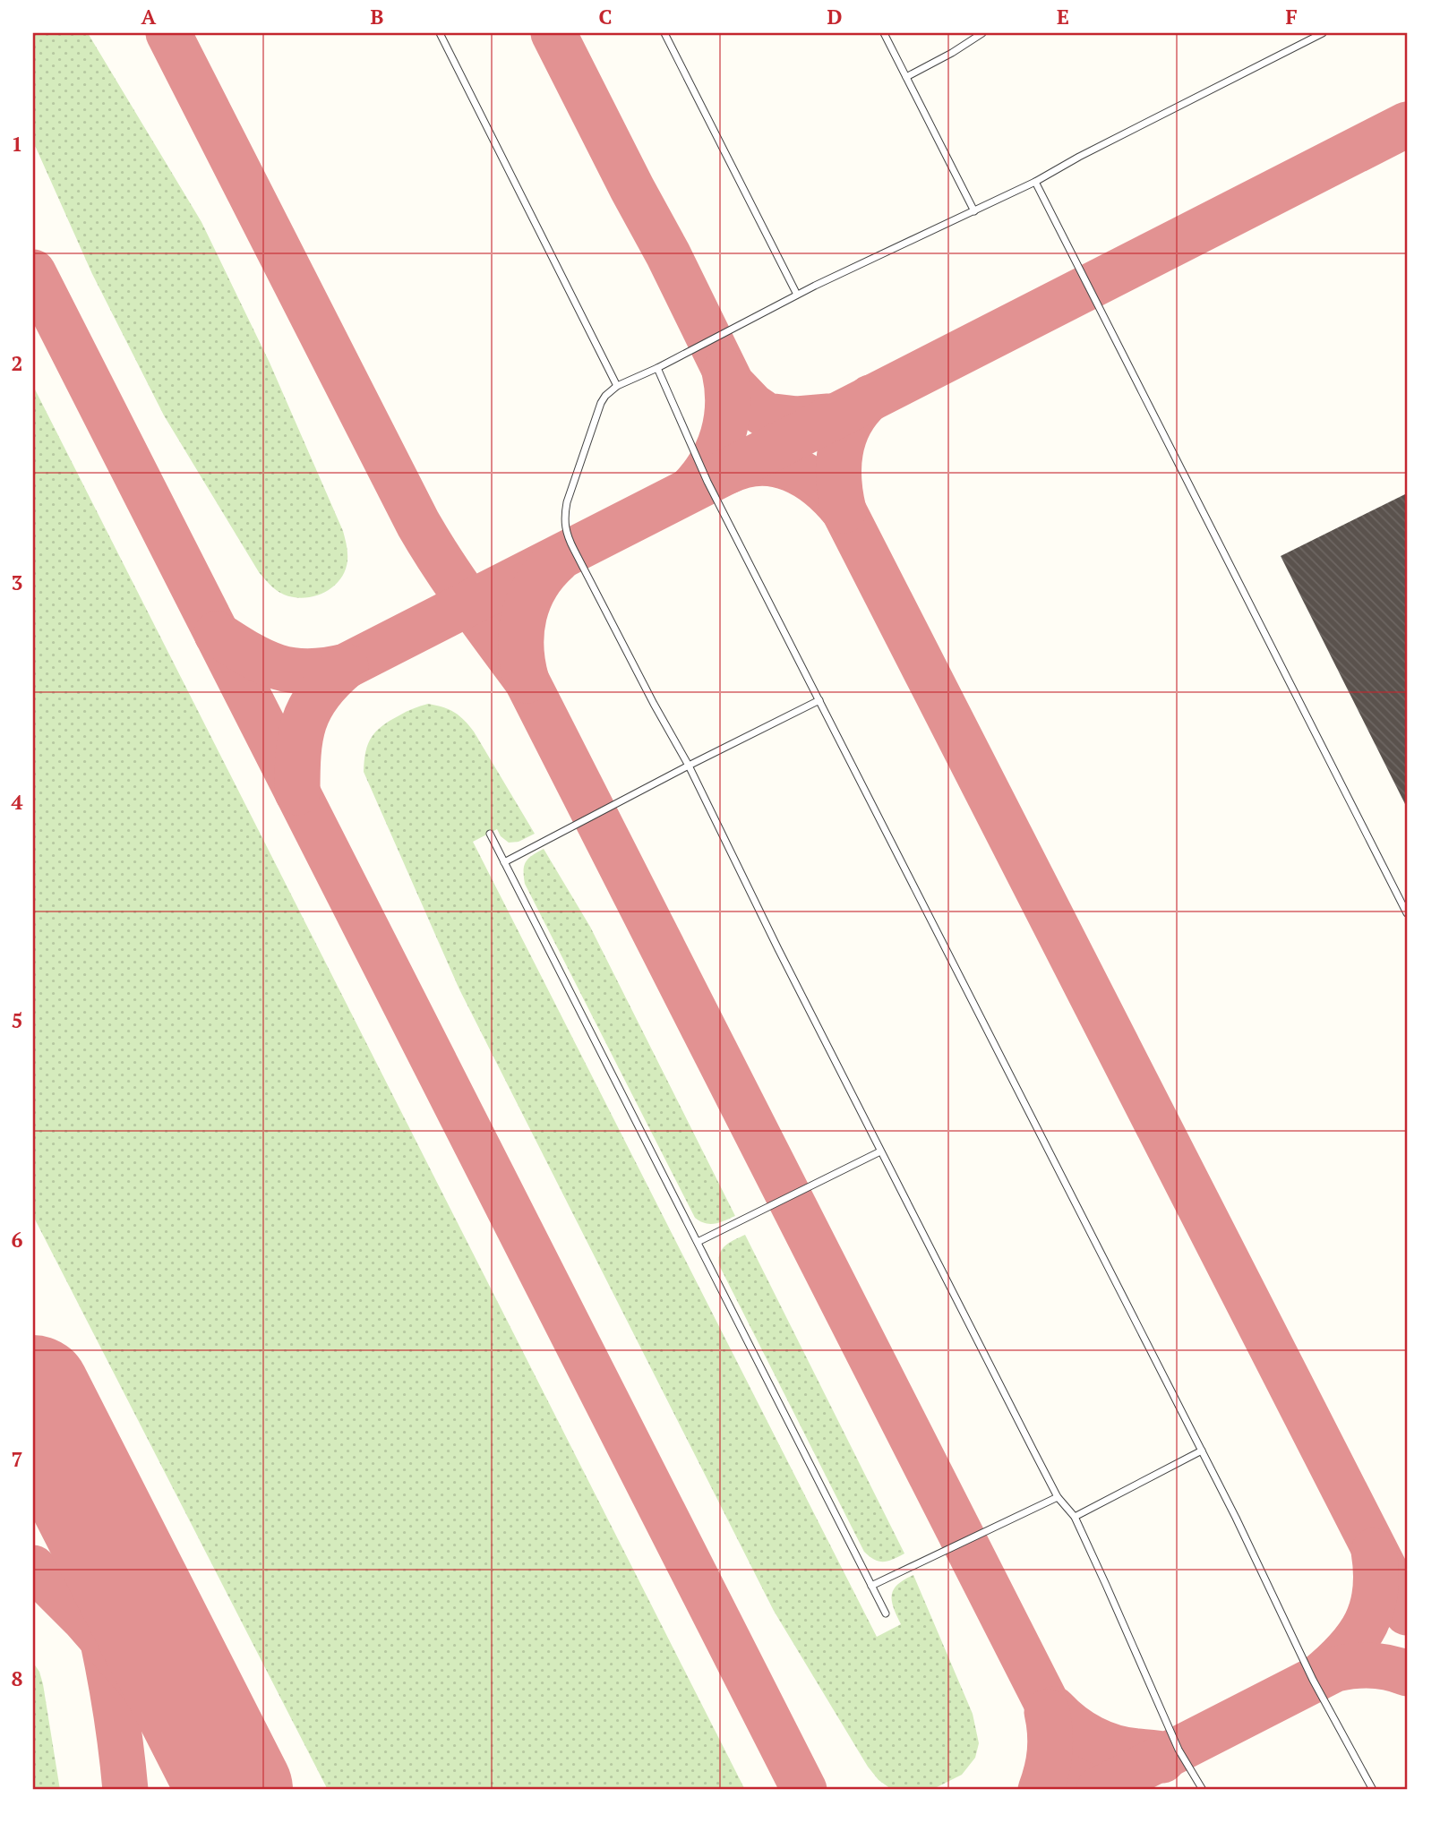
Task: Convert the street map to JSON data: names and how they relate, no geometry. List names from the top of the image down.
{
  "grid": {
    "columns": [
      "A",
      "B",
      "C",
      "D",
      "E",
      "F"
    ],
    "rows": [
      "1",
      "2",
      "3",
      "4",
      "5",
      "6",
      "7",
      "8"
    ]
  }
}
